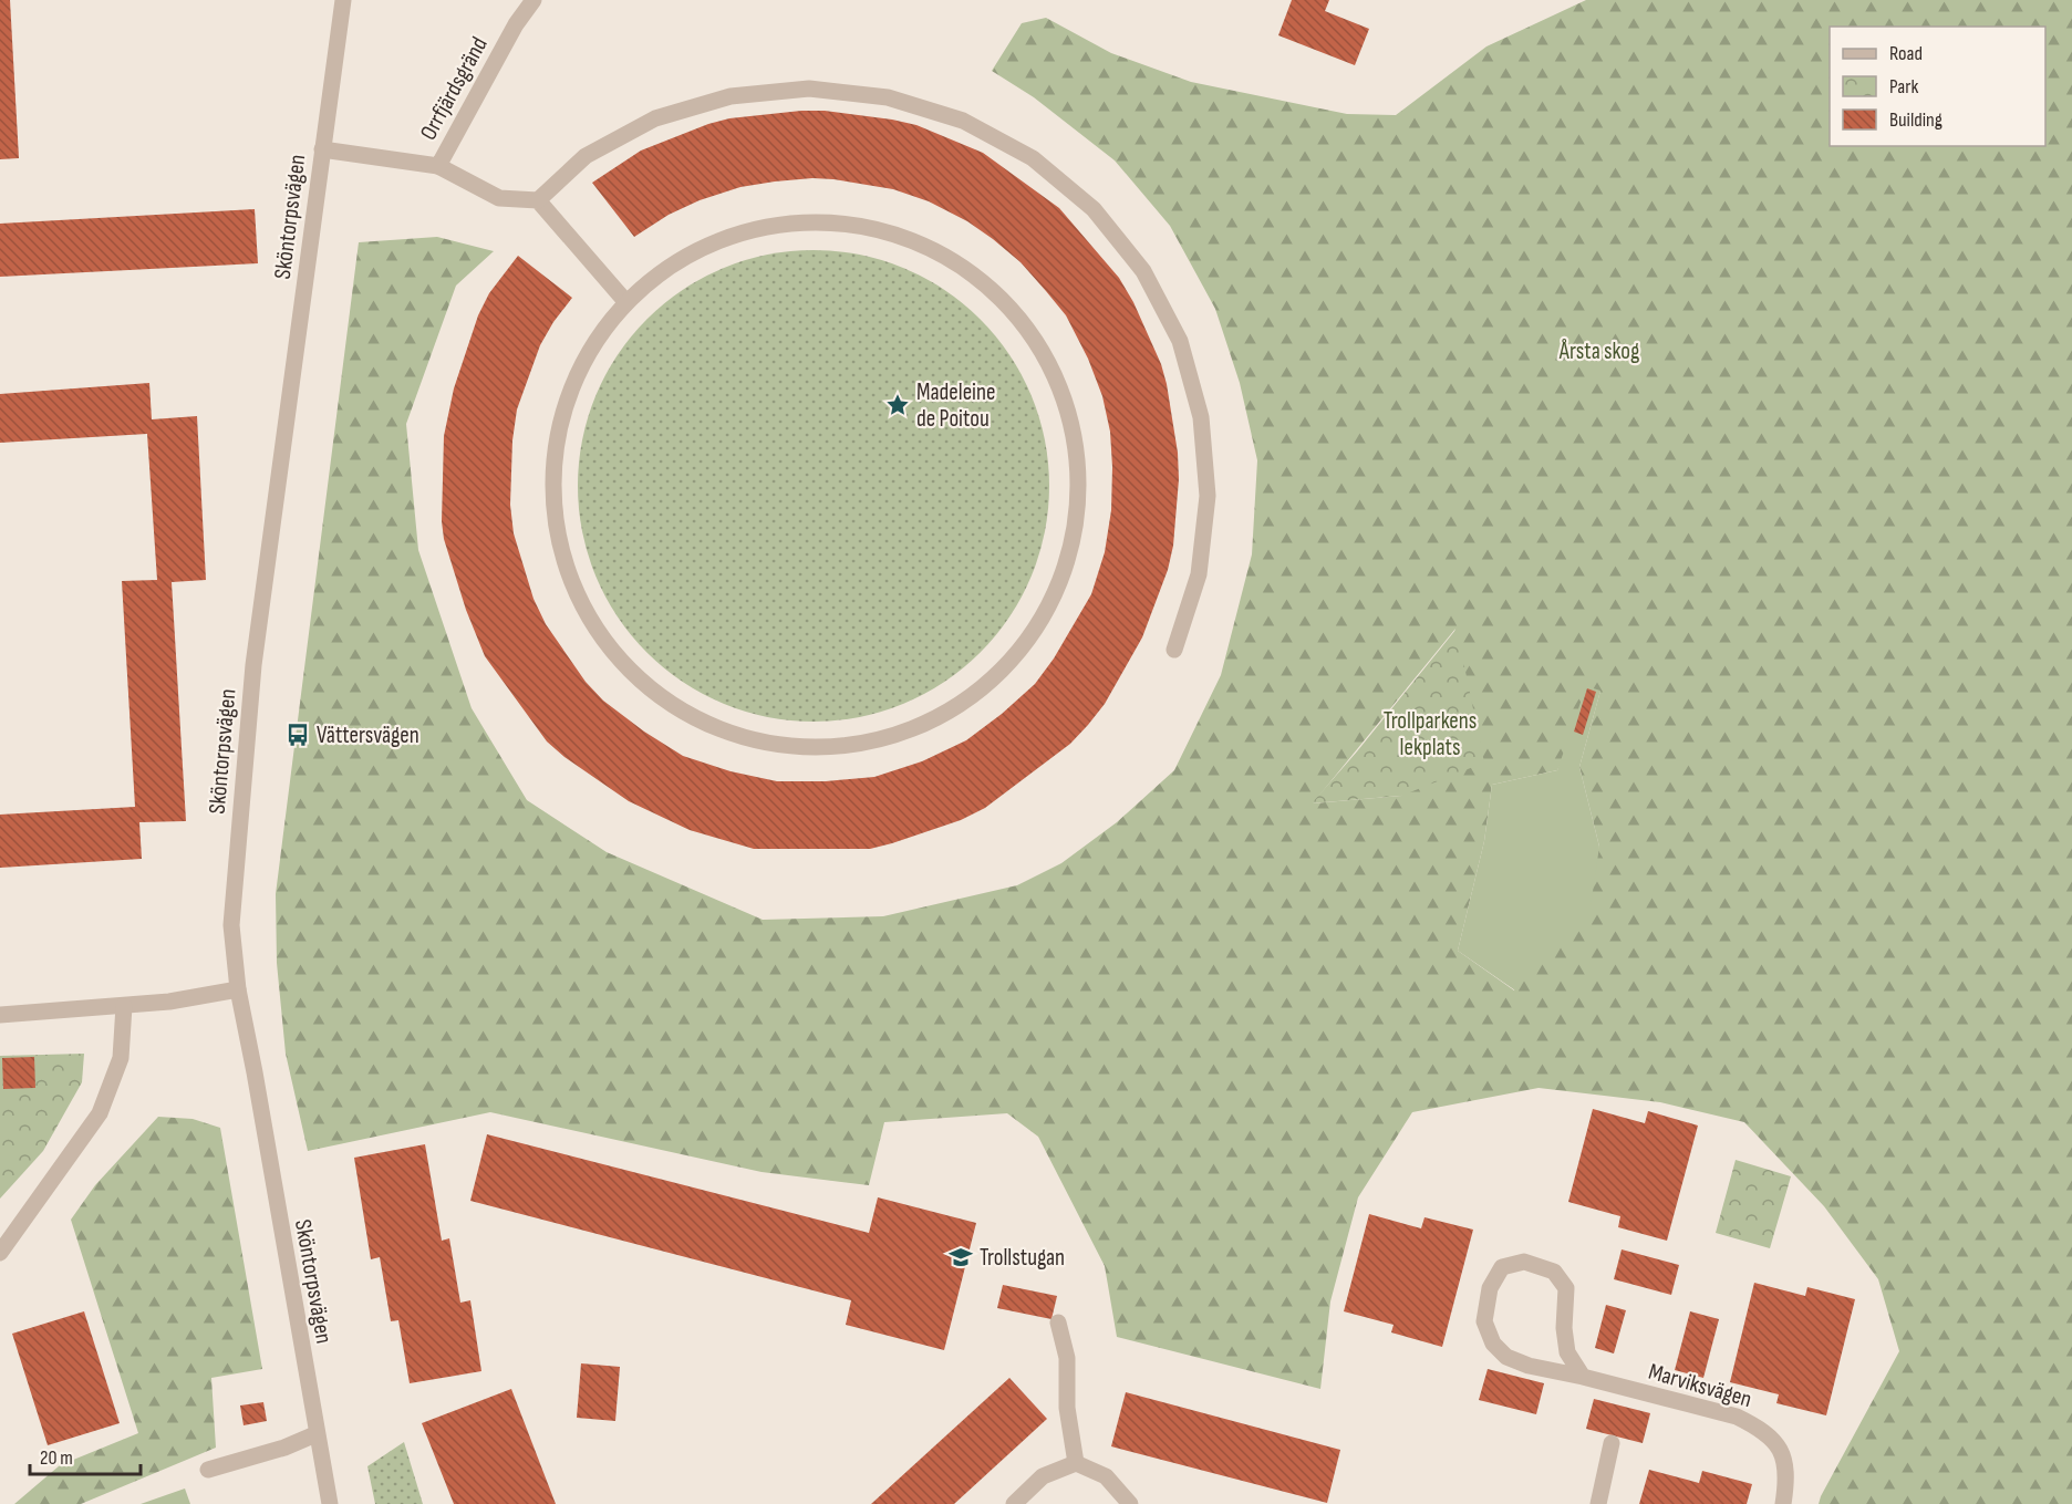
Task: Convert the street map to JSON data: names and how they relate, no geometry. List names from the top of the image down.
{
  "streets": {
    "street": ["Orrfjärdsgränd", "Sköntorpsvägen", "Marviksvägen"]
  },
  "crossings": [
    ["Orrfjärdsgränd", "Sköntorpsvägen"]
  ],
  "parks": ["Årsta skog", "Trollparkens lekplats"],
  "places": {
    "place": ["Madeleine de Poitou"],
    "bus stop": ["Vättersvägen"],
    "school or university": ["Trollstugan"]
  },
  "legend": ["Road", "Park", "Building"],
  "scale_bar": "20 m"
}
